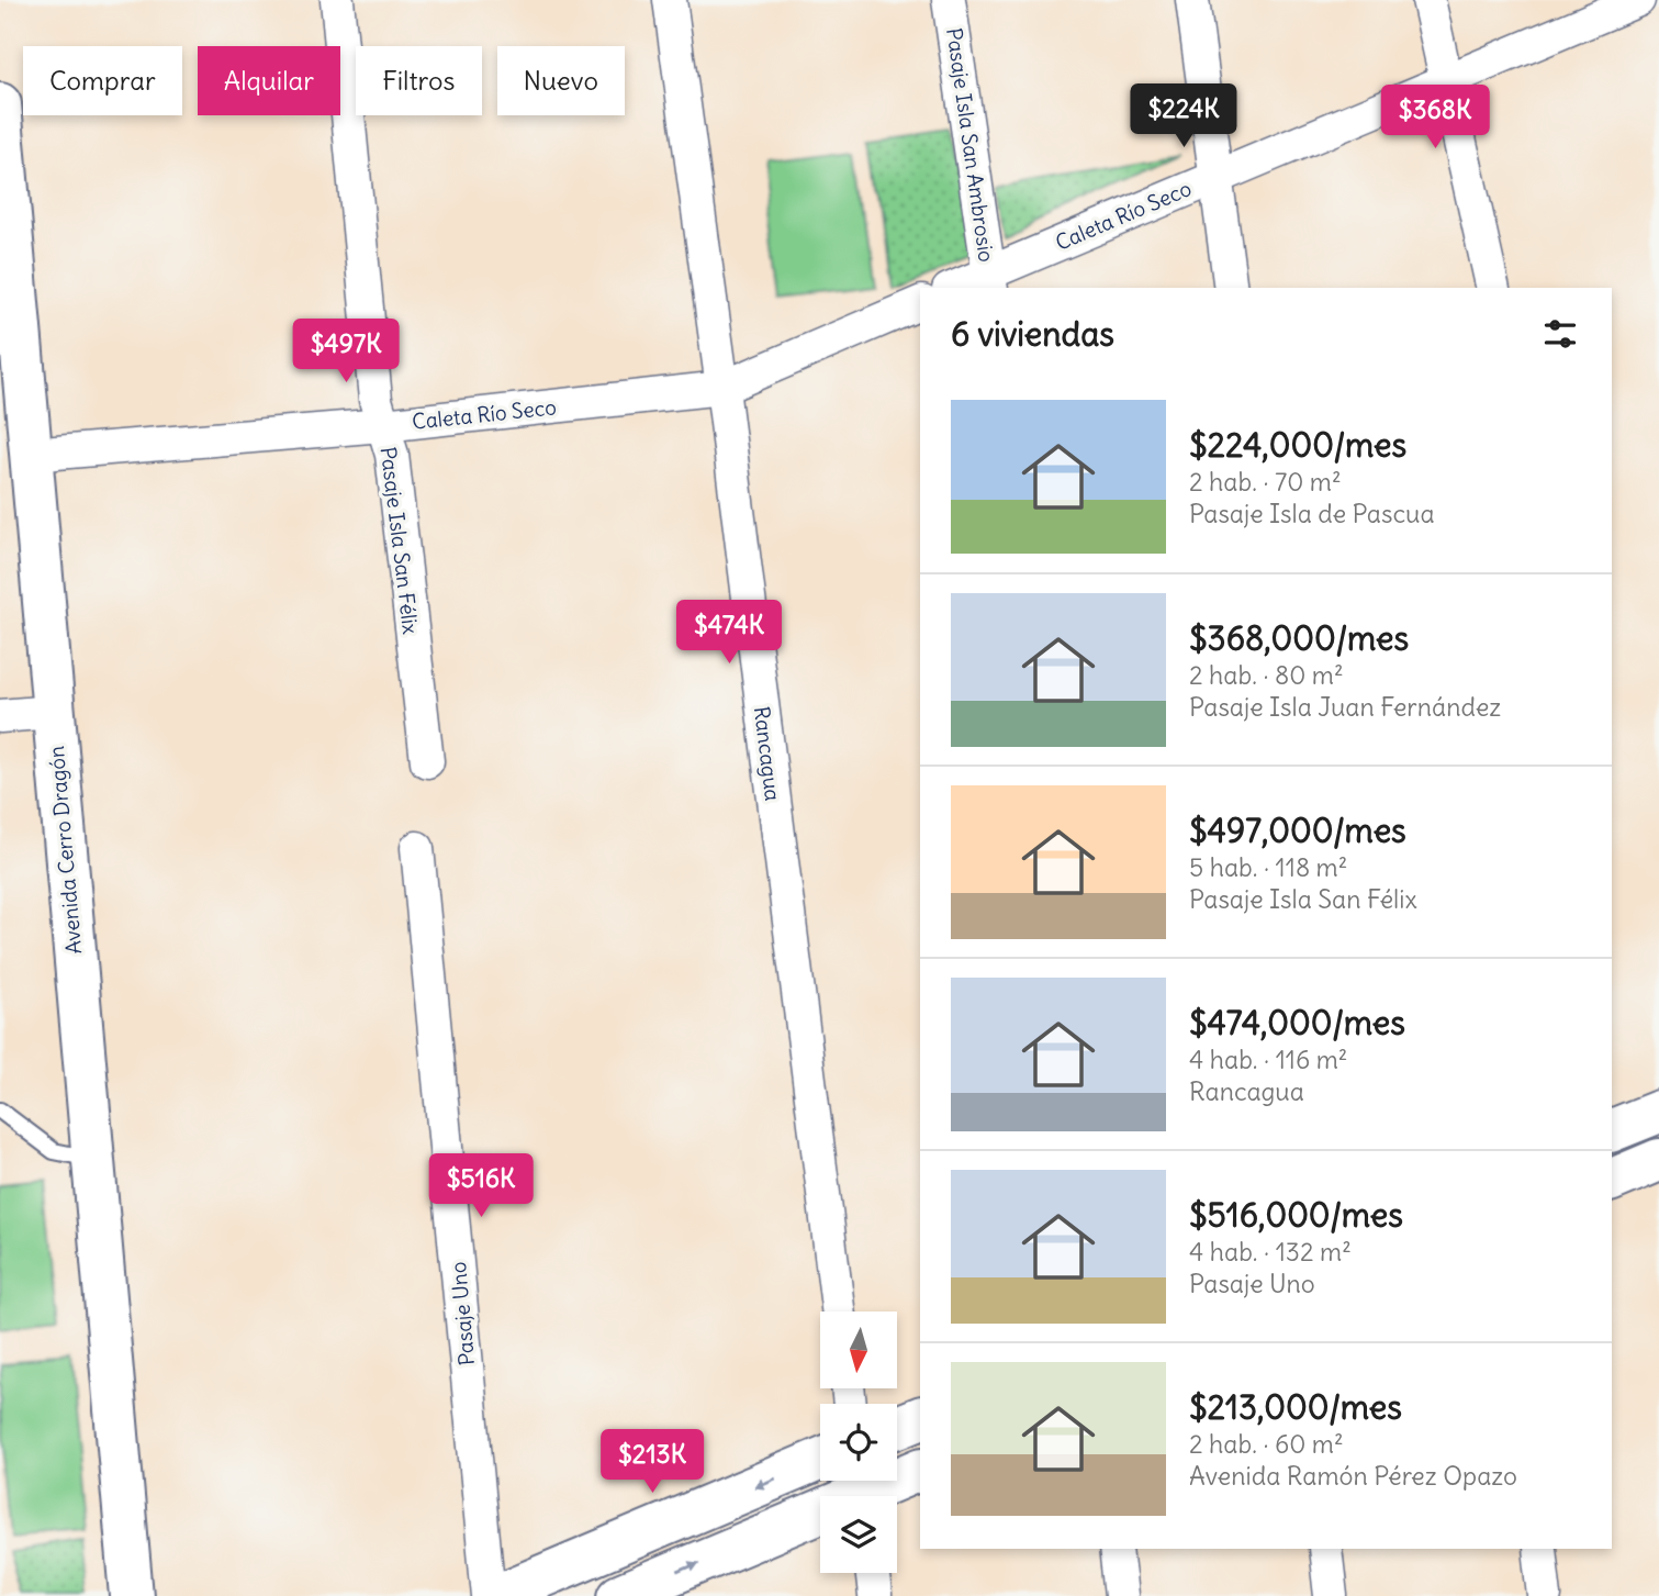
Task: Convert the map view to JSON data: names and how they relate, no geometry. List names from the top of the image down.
{
  "streets": {
    "street": [
      "Pasaje Isla San Ambrosio",
      "Caleta Río Seco",
      "Pasaje Isla San Félix",
      "Rancagua",
      "Avenida Cerro Dragón",
      "Pasaje Uno"
    ]
  },
  "crossings": [
    ["Pasaje Isla San Ambrosio", "Caleta Río Seco"],
    ["Caleta Río Seco", "Pasaje Isla San Félix"],
    ["Caleta Río Seco", "Rancagua"],
    ["Caleta Río Seco", "Avenida Cerro Dragón"]
  ],
  "north": "bottom",
  "page": {
    "chip": [
      "Comprar",
      "Alquilar",
      "Filtros",
      "Nuevo"
    ],
    "price": [
      "$224K",
      "$368K",
      "$497K",
      "$474K",
      "$516K",
      "$213K"
    ],
    "heading": "6 viviendas",
    "list": [
      {
        "name": "$224,000/mes",
        "note": "2 hab. · 70 m² · Pasaje Isla de Pascua"
      },
      {
        "name": "$368,000/mes",
        "note": "2 hab. · 80 m² · Pasaje Isla Juan Fernández"
      },
      {
        "name": "$497,000/mes",
        "note": "5 hab. · 118 m² · Pasaje Isla San Félix"
      },
      {
        "name": "$474,000/mes",
        "note": "4 hab. · 116 m² · Rancagua"
      },
      {
        "name": "$516,000/mes",
        "note": "4 hab. · 132 m² · Pasaje Uno"
      },
      {
        "name": "$213,000/mes",
        "note": "2 hab. · 60 m² · Avenida Ramón Pérez Opazo"
      }
    ]
  }
}
